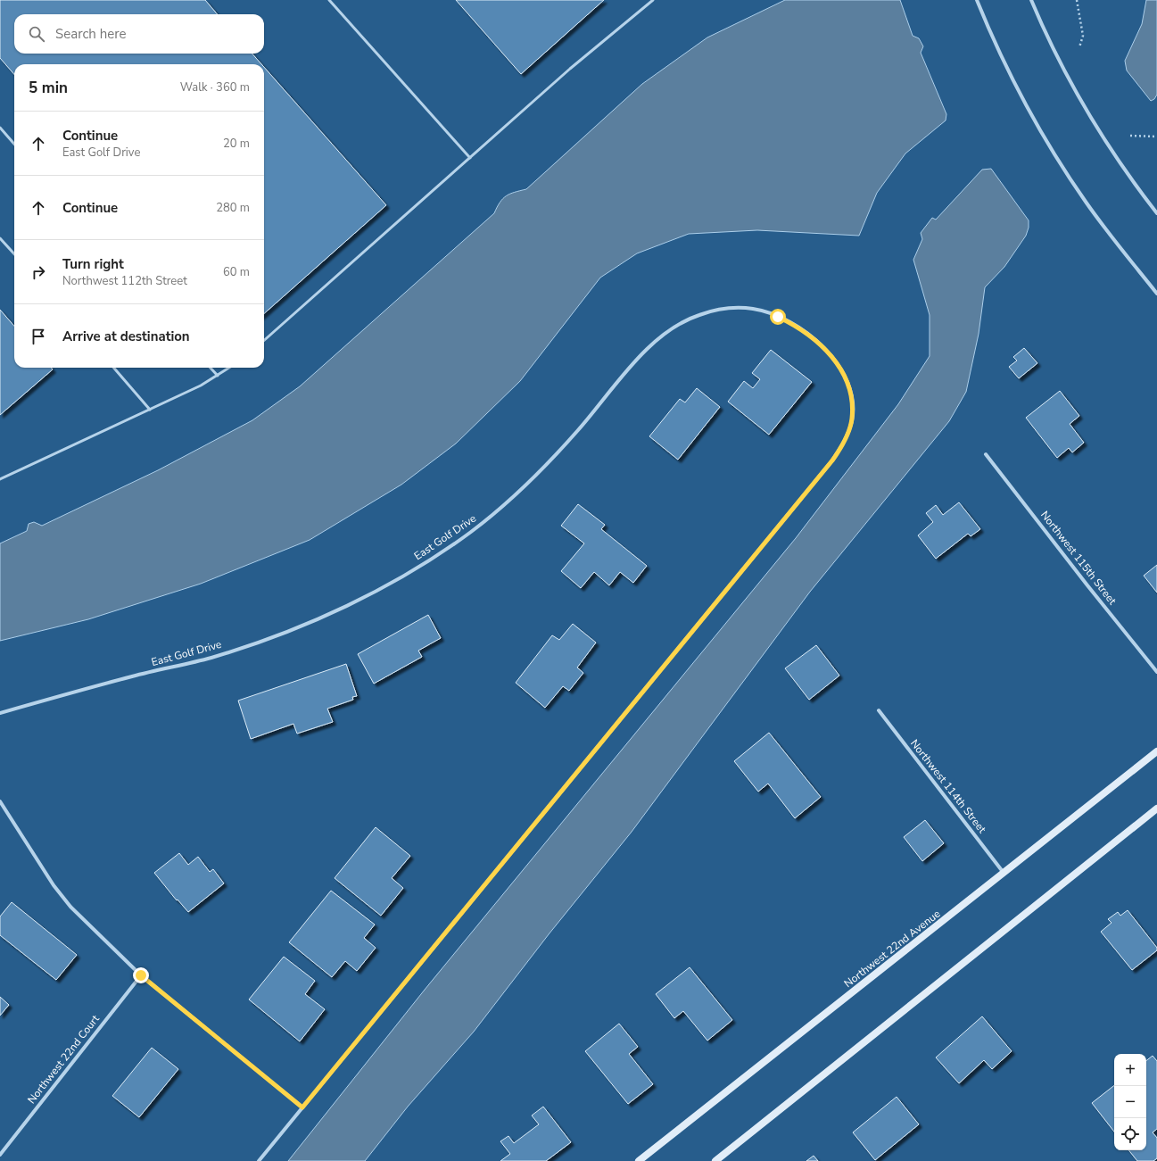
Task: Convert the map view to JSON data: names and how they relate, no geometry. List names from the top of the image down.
{
  "streets": {
    "main road": ["Northwest 22nd Avenue"],
    "street": [
      "East Golf Drive",
      "Northwest 115th Street",
      "Northwest 114th Street",
      "Northwest 22nd Court"
    ]
  },
  "crossings": [
    ["Northwest 114th Street", "Northwest 22nd Avenue"]
  ],
  "page": {
    "search": "Search here",
    "heading": ["5 min", "Walk · 360 m"],
    "list": [
      ["Continue", "East Golf Drive", "20 m"],
      ["Continue", "280 m"],
      ["Turn right", "Northwest 112th Street", "60 m"],
      "Arrive at destination"
    ],
    "map_buttons": ["+", "−"]
  }
}
